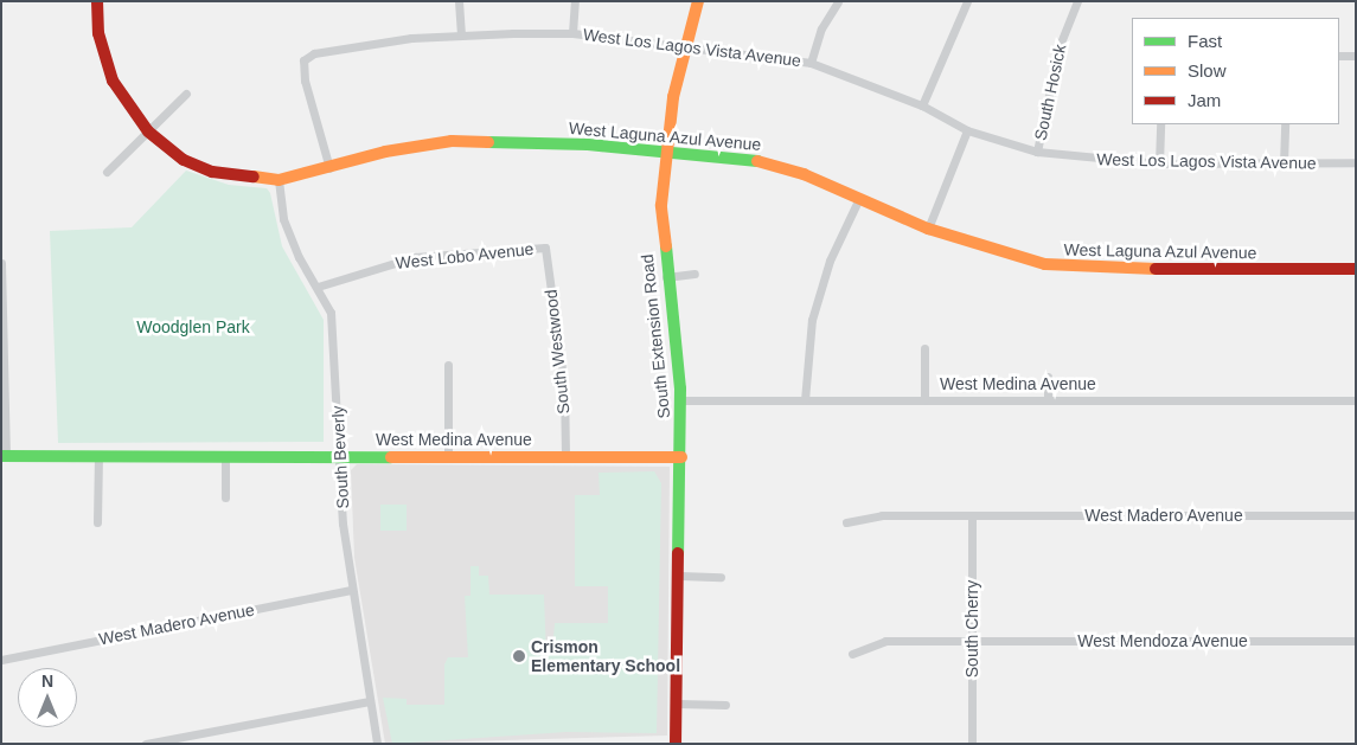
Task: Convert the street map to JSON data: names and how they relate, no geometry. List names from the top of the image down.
{
  "streets": {
    "street": [
      "West Los Lagos Vista Avenue",
      "South Hosick",
      "West Laguna Azul Avenue",
      "West Lobo Avenue",
      "South Extension Road",
      "South Westwood",
      "West Medina Avenue",
      "South Beverly",
      "West Madero Avenue",
      "South Cherry",
      "West Mendoza Avenue"
    ]
  },
  "crossings": [
    ["West Los Lagos Vista Avenue", "South Hosick"],
    ["West Los Lagos Vista Avenue", "West Laguna Azul Avenue"],
    ["West Los Lagos Vista Avenue", "South Extension Road"],
    ["West Laguna Azul Avenue", "South Extension Road"],
    ["West Laguna Azul Avenue", "South Beverly"],
    ["West Lobo Avenue", "South Westwood"],
    ["West Lobo Avenue", "South Beverly"],
    ["South Extension Road", "West Medina Avenue"],
    ["South Westwood", "West Medina Avenue"],
    ["West Medina Avenue", "South Beverly"],
    ["South Beverly", "West Madero Avenue"],
    ["West Madero Avenue", "South Cherry"],
    ["South Cherry", "West Mendoza Avenue"]
  ],
  "parks": ["Woodglen Park"],
  "places": ["Crismon Elementary School"],
  "legend": ["Fast", "Slow", "Jam"],
  "north": "top"
}
